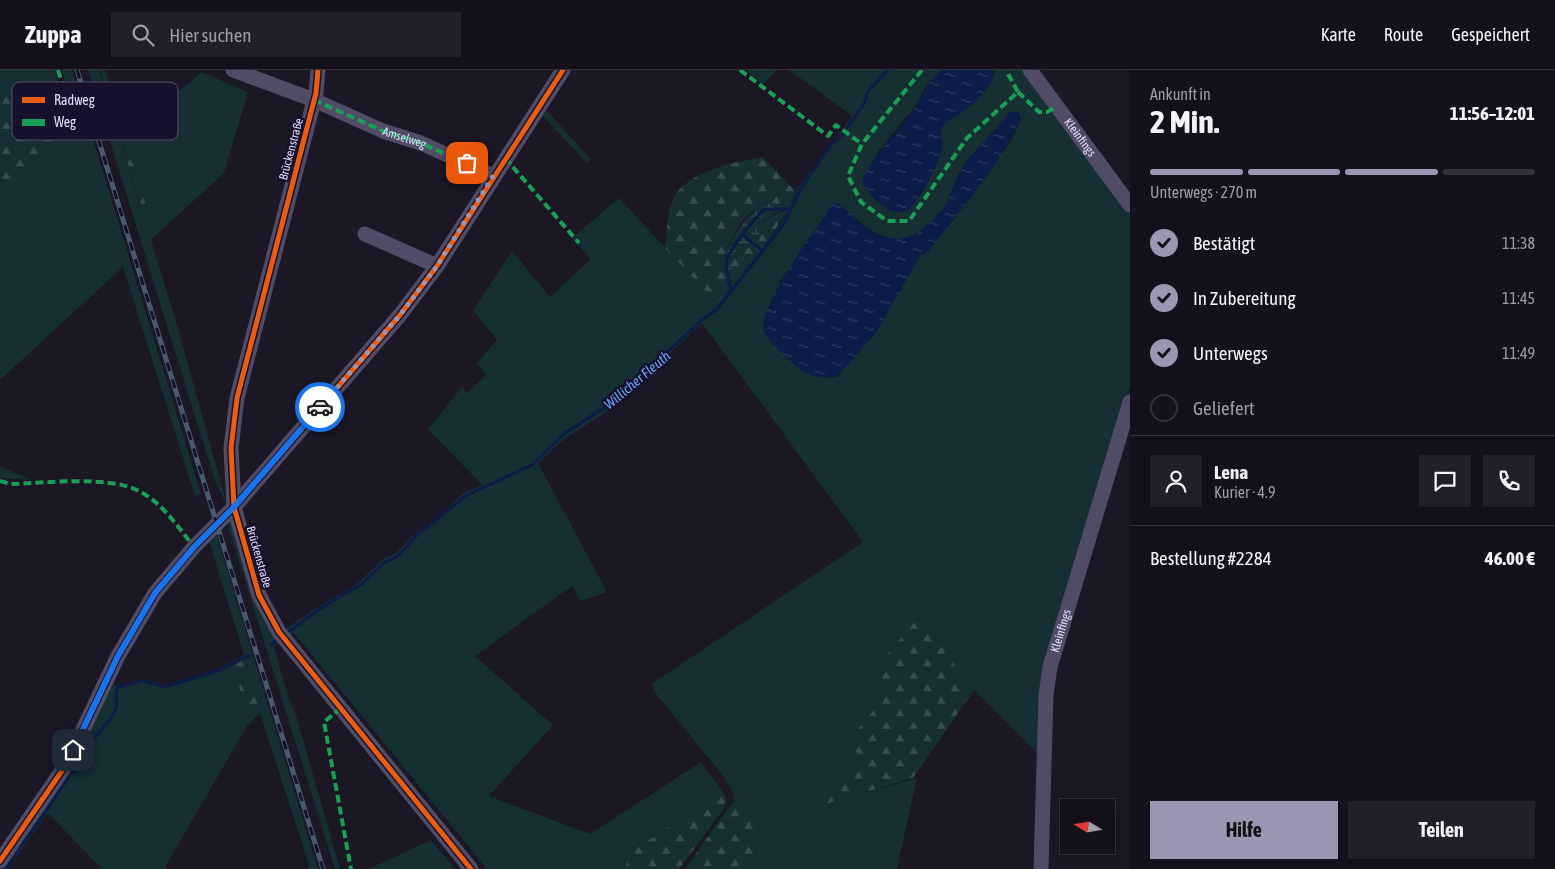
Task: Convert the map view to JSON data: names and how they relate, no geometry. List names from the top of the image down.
{
  "streets": {
    "street": ["Amselweg", "Kleinfings", "Brückenstraße"]
  },
  "crossings": [
    ["Amselweg", "Brückenstraße"]
  ],
  "water": ["Willicher Fleuth"],
  "legend": ["Radweg", "Weg"],
  "north": "left",
  "page": {
    "header": "Zuppa",
    "search": "Hier suchen",
    "nav": ["Karte", "Route", "Gespeichert"],
    "heading": ["2 Min.", "Ankunft in", "11:56–12:01"],
    "panel": [
      "Lena",
      "Kurier · 4.9",
      "Bestellung #2284",
      "46.00 €"
    ],
    "bar": "Unterwegs · 270 m",
    "list": [
      ["Bestätigt", "11:38"],
      ["In Zubereitung", "11:45"],
      ["Unterwegs", "11:49"],
      "Geliefert"
    ],
    "buttons": ["Hilfe", "Teilen"]
  }
}
